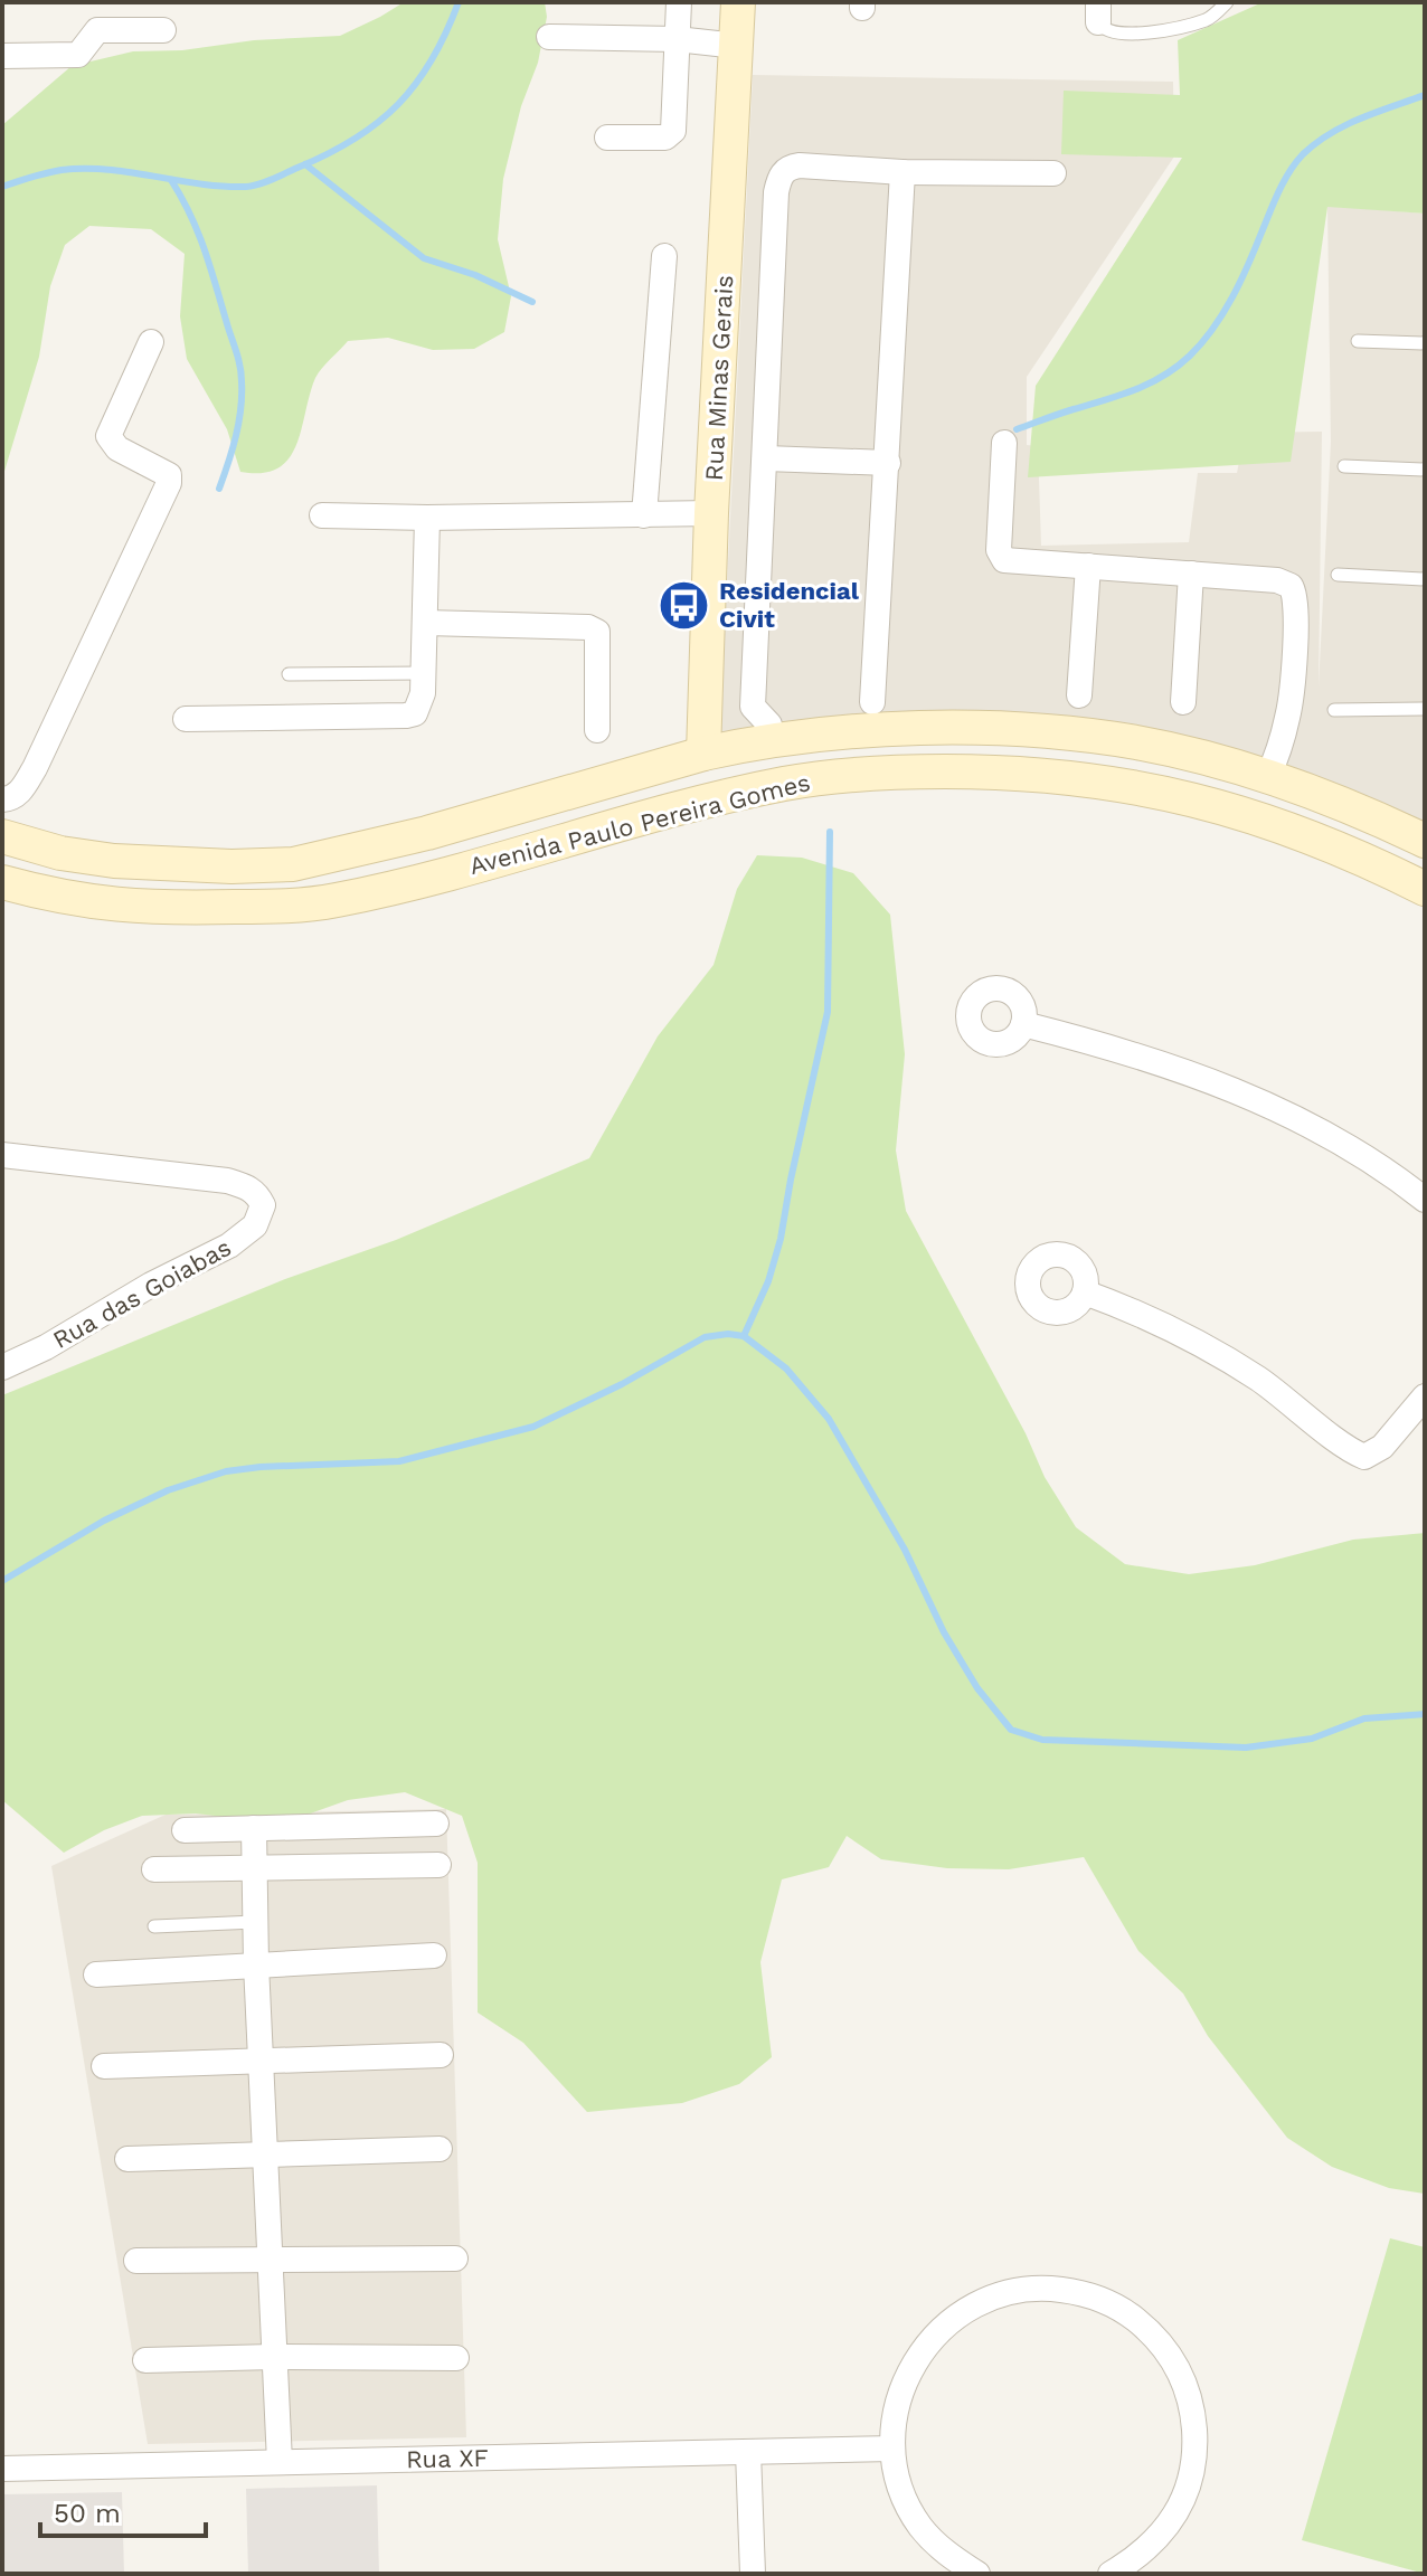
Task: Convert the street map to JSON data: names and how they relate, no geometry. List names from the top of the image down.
{
  "streets": {
    "main road": ["Rua Minas Gerais", "Avenida Paulo Pereira Gomes"],
    "street": ["Rua das Goiabas", "Rua XF"]
  },
  "crossings": [
    ["Rua Minas Gerais", "Avenida Paulo Pereira Gomes"]
  ],
  "places": {
    "bus stop": ["Residencial Civit"]
  },
  "scale_bar": "50 m"
}
